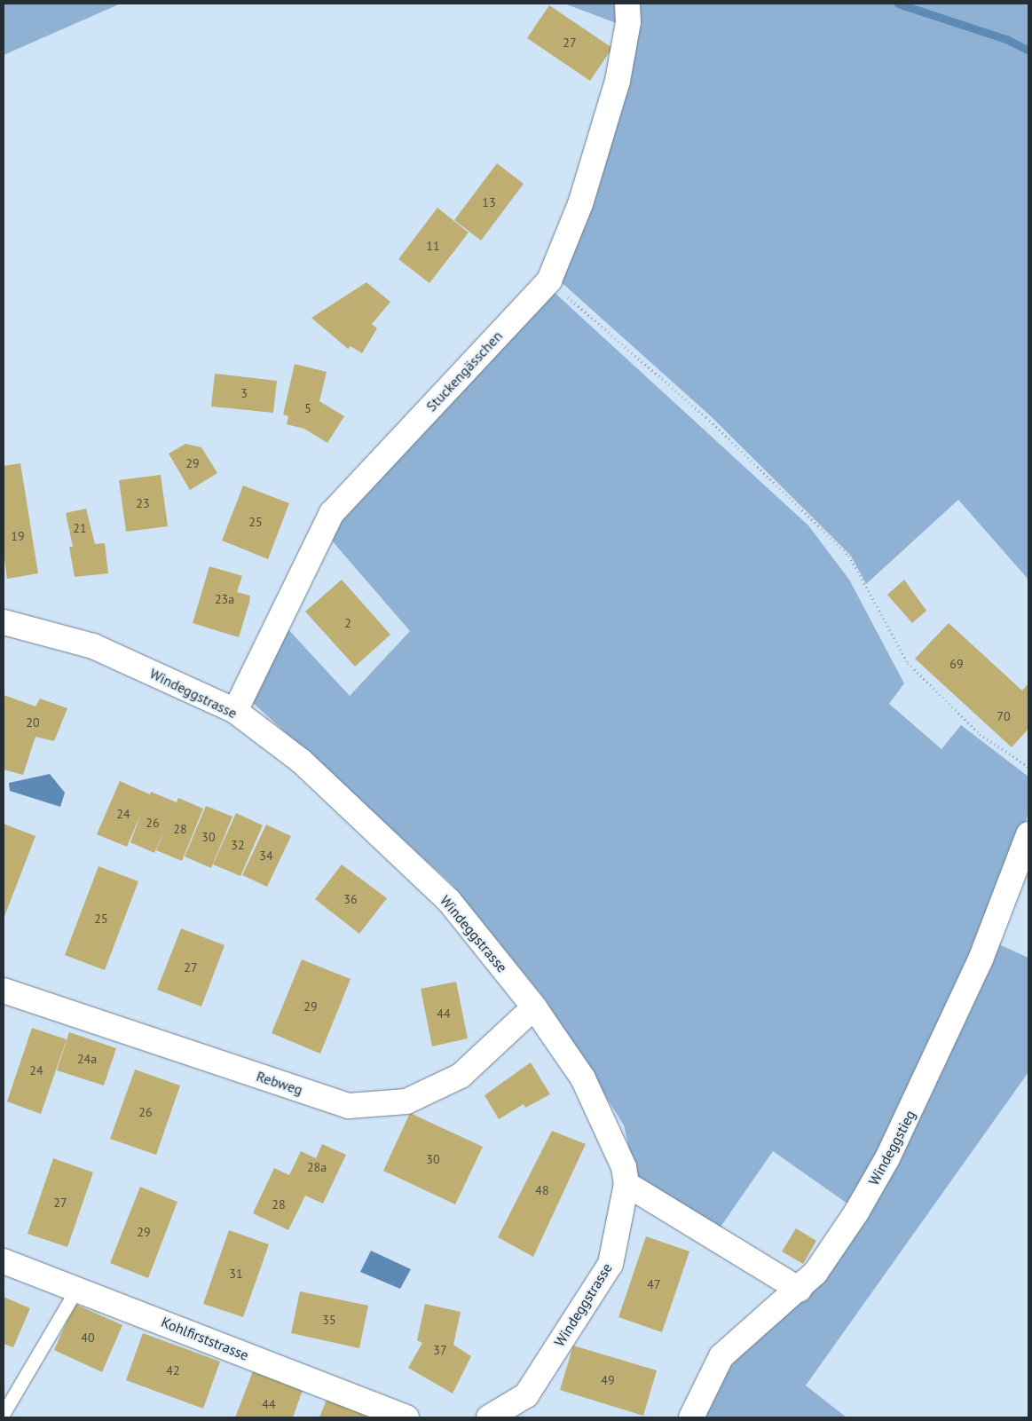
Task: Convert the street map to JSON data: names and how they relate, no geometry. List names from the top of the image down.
{
  "streets": {
    "street": [
      "Stuckengässchen",
      "Windeggstrasse",
      "Rebweg",
      "Windeggstieg",
      "Kohlfirststrasse"
    ]
  },
  "crossings": [
    ["Stuckengässchen", "Windeggstrasse"],
    ["Windeggstrasse", "Rebweg"]
  ],
  "house_numbers": [
    "27",
    "13",
    "11",
    "3",
    "5",
    "29",
    "23",
    "25",
    "21",
    "19",
    "23a",
    "2",
    "69",
    "70",
    "20",
    "24",
    "26",
    "28",
    "30",
    "32",
    "34",
    "36",
    "25",
    "27",
    "29",
    "44",
    "24a",
    "24",
    "26",
    "30",
    "28a",
    "48",
    "27",
    "28",
    "29",
    "31",
    "47",
    "35",
    "40",
    "37",
    "42",
    "49",
    "44"
  ]
}
